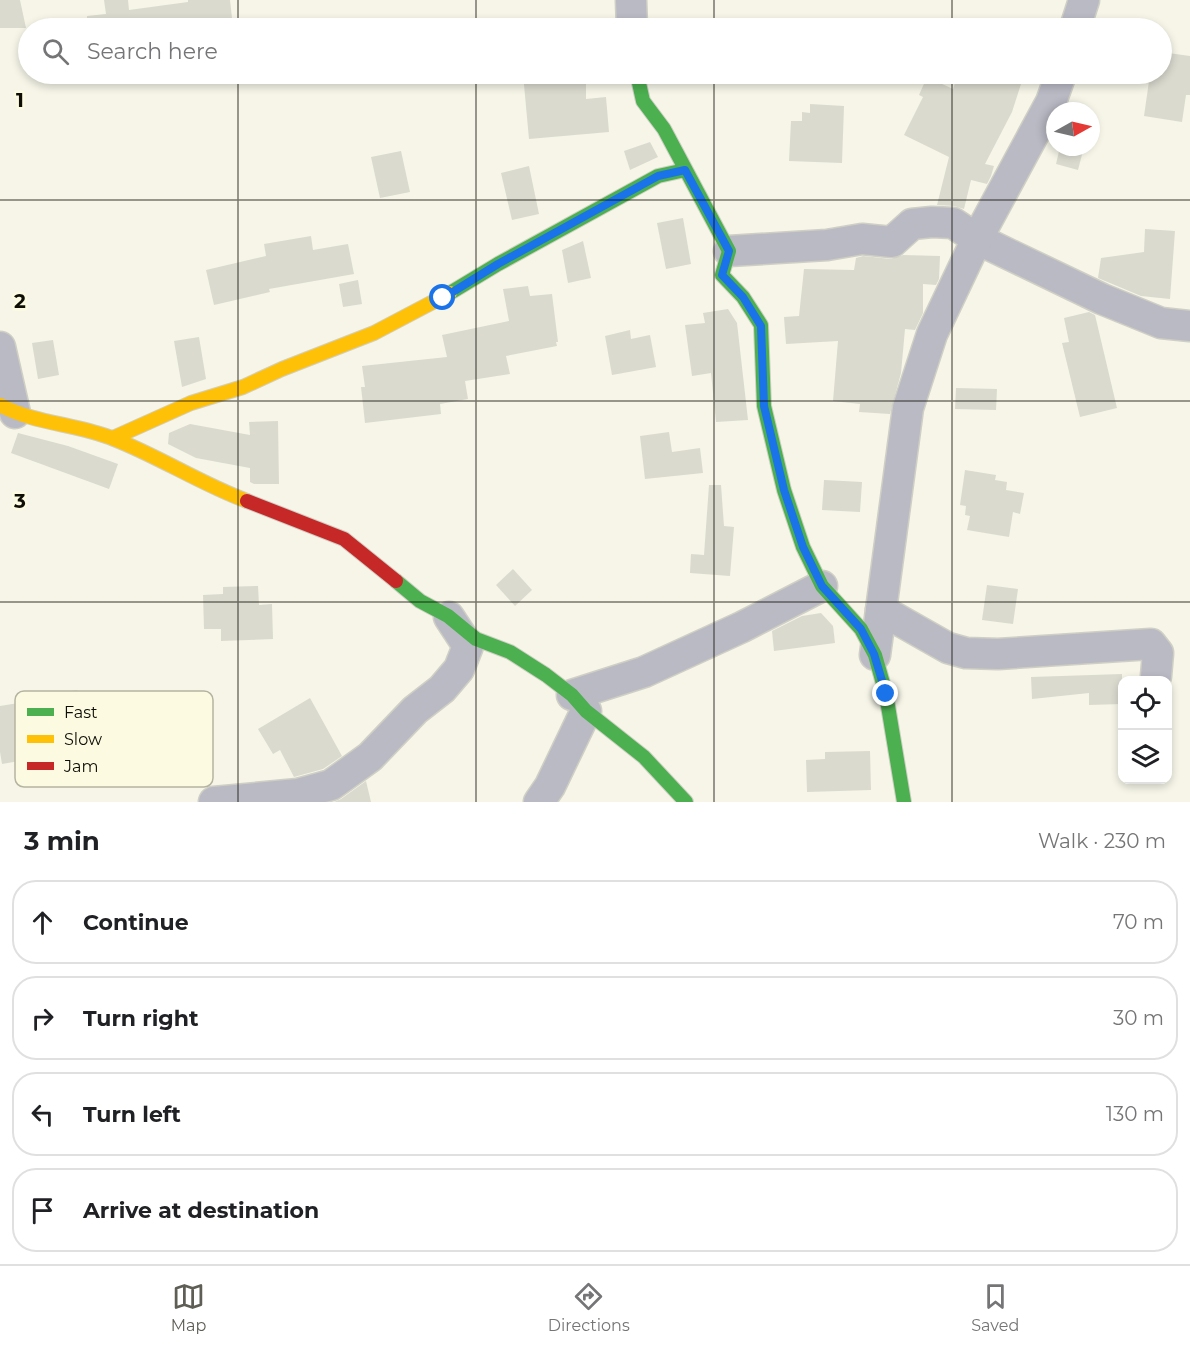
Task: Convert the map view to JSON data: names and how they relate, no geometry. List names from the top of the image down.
{
  "legend": ["Fast", "Slow", "Jam"],
  "north": "right",
  "page": {
    "search": "Search here",
    "heading": ["3 min", "Walk · 230 m"],
    "list": [
      ["Continue", "70 m"],
      ["Turn right", "30 m"],
      ["Turn left", "130 m"],
      "Arrive at destination"
    ],
    "nav": ["Map", "Directions", "Saved"]
  },
  "grid": {
    "rows": ["1", "2", "3"]
  }
}
